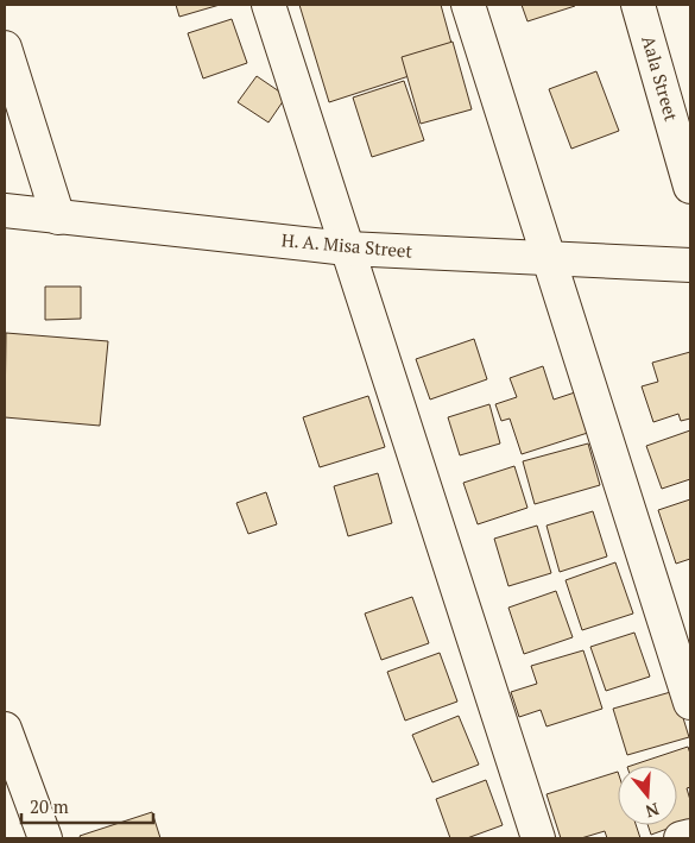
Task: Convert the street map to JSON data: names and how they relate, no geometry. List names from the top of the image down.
{
  "streets": {
    "street": ["Aala Street", "H. A. Misa Street"]
  },
  "scale_bar": "20 m",
  "north": "bottom"
}
